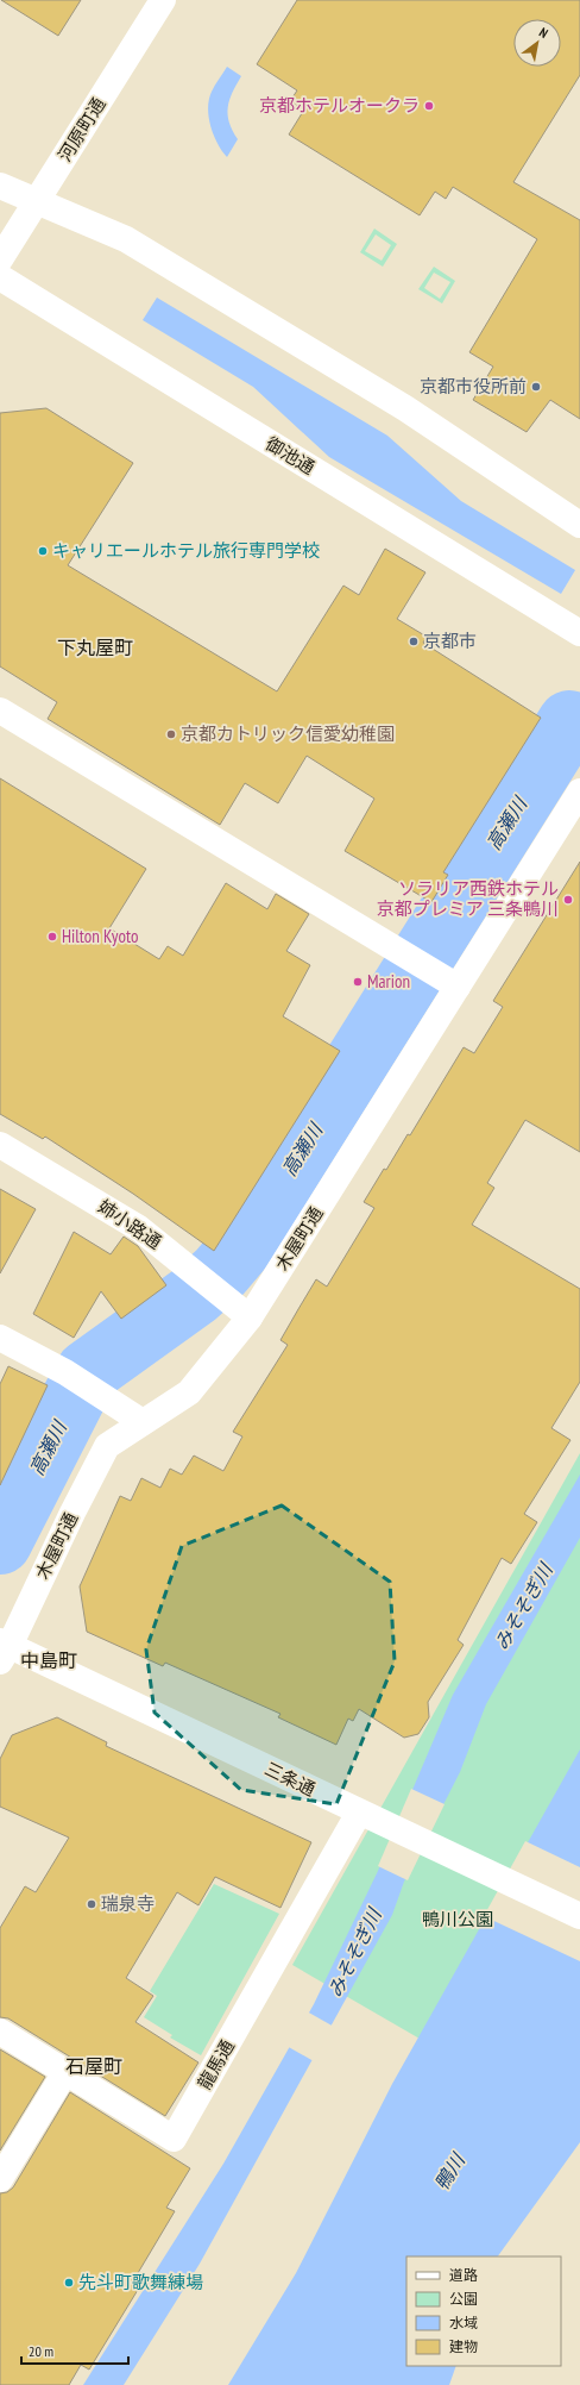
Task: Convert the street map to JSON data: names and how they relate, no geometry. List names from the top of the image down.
{
  "streets": {
    "street": [
      "河原町通",
      "御池通",
      "姉小路通",
      "木屋町通",
      "三条通",
      "龍馬通"
    ]
  },
  "crossings": [
    ["姉小路通", "木屋町通"],
    ["木屋町通", "三条通"],
    ["三条通", "龍馬通"]
  ],
  "districts": ["下丸屋町", "中島町", "石屋町"],
  "water": ["高瀬川", "みそそぎ川", "鴨川"],
  "parks": ["鴨川公園"],
  "places": [
    "京都ホテルオークラ",
    "京都市役所前",
    "キャリエールホテル旅行専門学校",
    "京都市",
    "京都カトリック信愛幼稚園",
    "ソラリア西鉄ホテル 京都プレミア 三条鴨川",
    "Hilton Kyoto",
    "Marion",
    "瑞泉寺",
    "先斗町歌舞練場"
  ],
  "legend": [
    "道路",
    "公園",
    "水域",
    "建物"
  ],
  "scale_bar": "20 m",
  "north": "top right"
}
